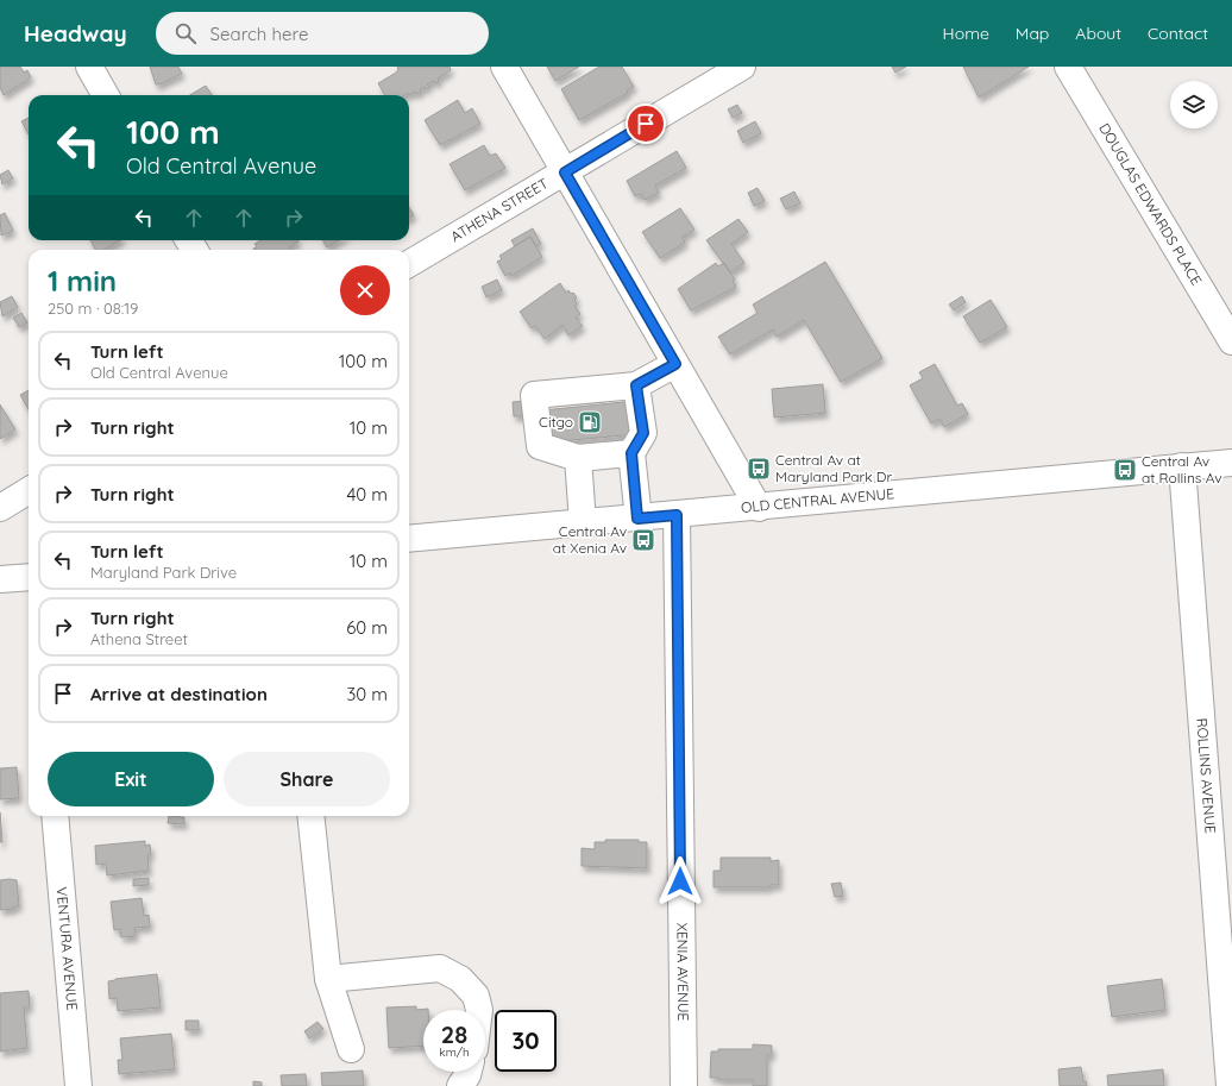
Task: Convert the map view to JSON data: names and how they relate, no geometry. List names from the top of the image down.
{
  "streets": {
    "street": [
      "DOUGLAS EDWARDS PLACE",
      "ATHENA STREET",
      "OLD CENTRAL AVENUE",
      "ROLLINS AVENUE",
      "VENTURA AVENUE",
      "XENIA AVENUE"
    ]
  },
  "crossings": [
    ["OLD CENTRAL AVENUE", "ROLLINS AVENUE"],
    ["OLD CENTRAL AVENUE", "XENIA AVENUE"]
  ],
  "places": {
    "fuel station": ["Citgo"],
    "bus stop": ["Central Av at Maryland Park Dr", "Central Av at Rollins Av", "Central Av at Xenia Av"]
  },
  "page": {
    "header": "Headway",
    "search": "Search here",
    "nav": [
      "Home",
      "Map",
      "About",
      "Contact"
    ],
    "turn": ["100 m", "Old Central Avenue"],
    "heading": ["1 min", "250 m · 08:19"],
    "list": [
      {
        "name": "Turn left",
        "note": "Old Central Avenue",
        "value": "100 m"
      },
      {
        "name": "Turn right",
        "value": "10 m"
      },
      {
        "name": "Turn right",
        "value": "40 m"
      },
      {
        "name": "Turn left",
        "note": "Maryland Park Drive",
        "value": "10 m"
      },
      {
        "name": "Turn right",
        "note": "Athena Street",
        "value": "60 m"
      },
      {
        "name": "Arrive at destination",
        "value": "30 m"
      }
    ],
    "buttons": ["Exit", "Share"],
    "speed": "28 km/h",
    "limit": "30"
  }
}
